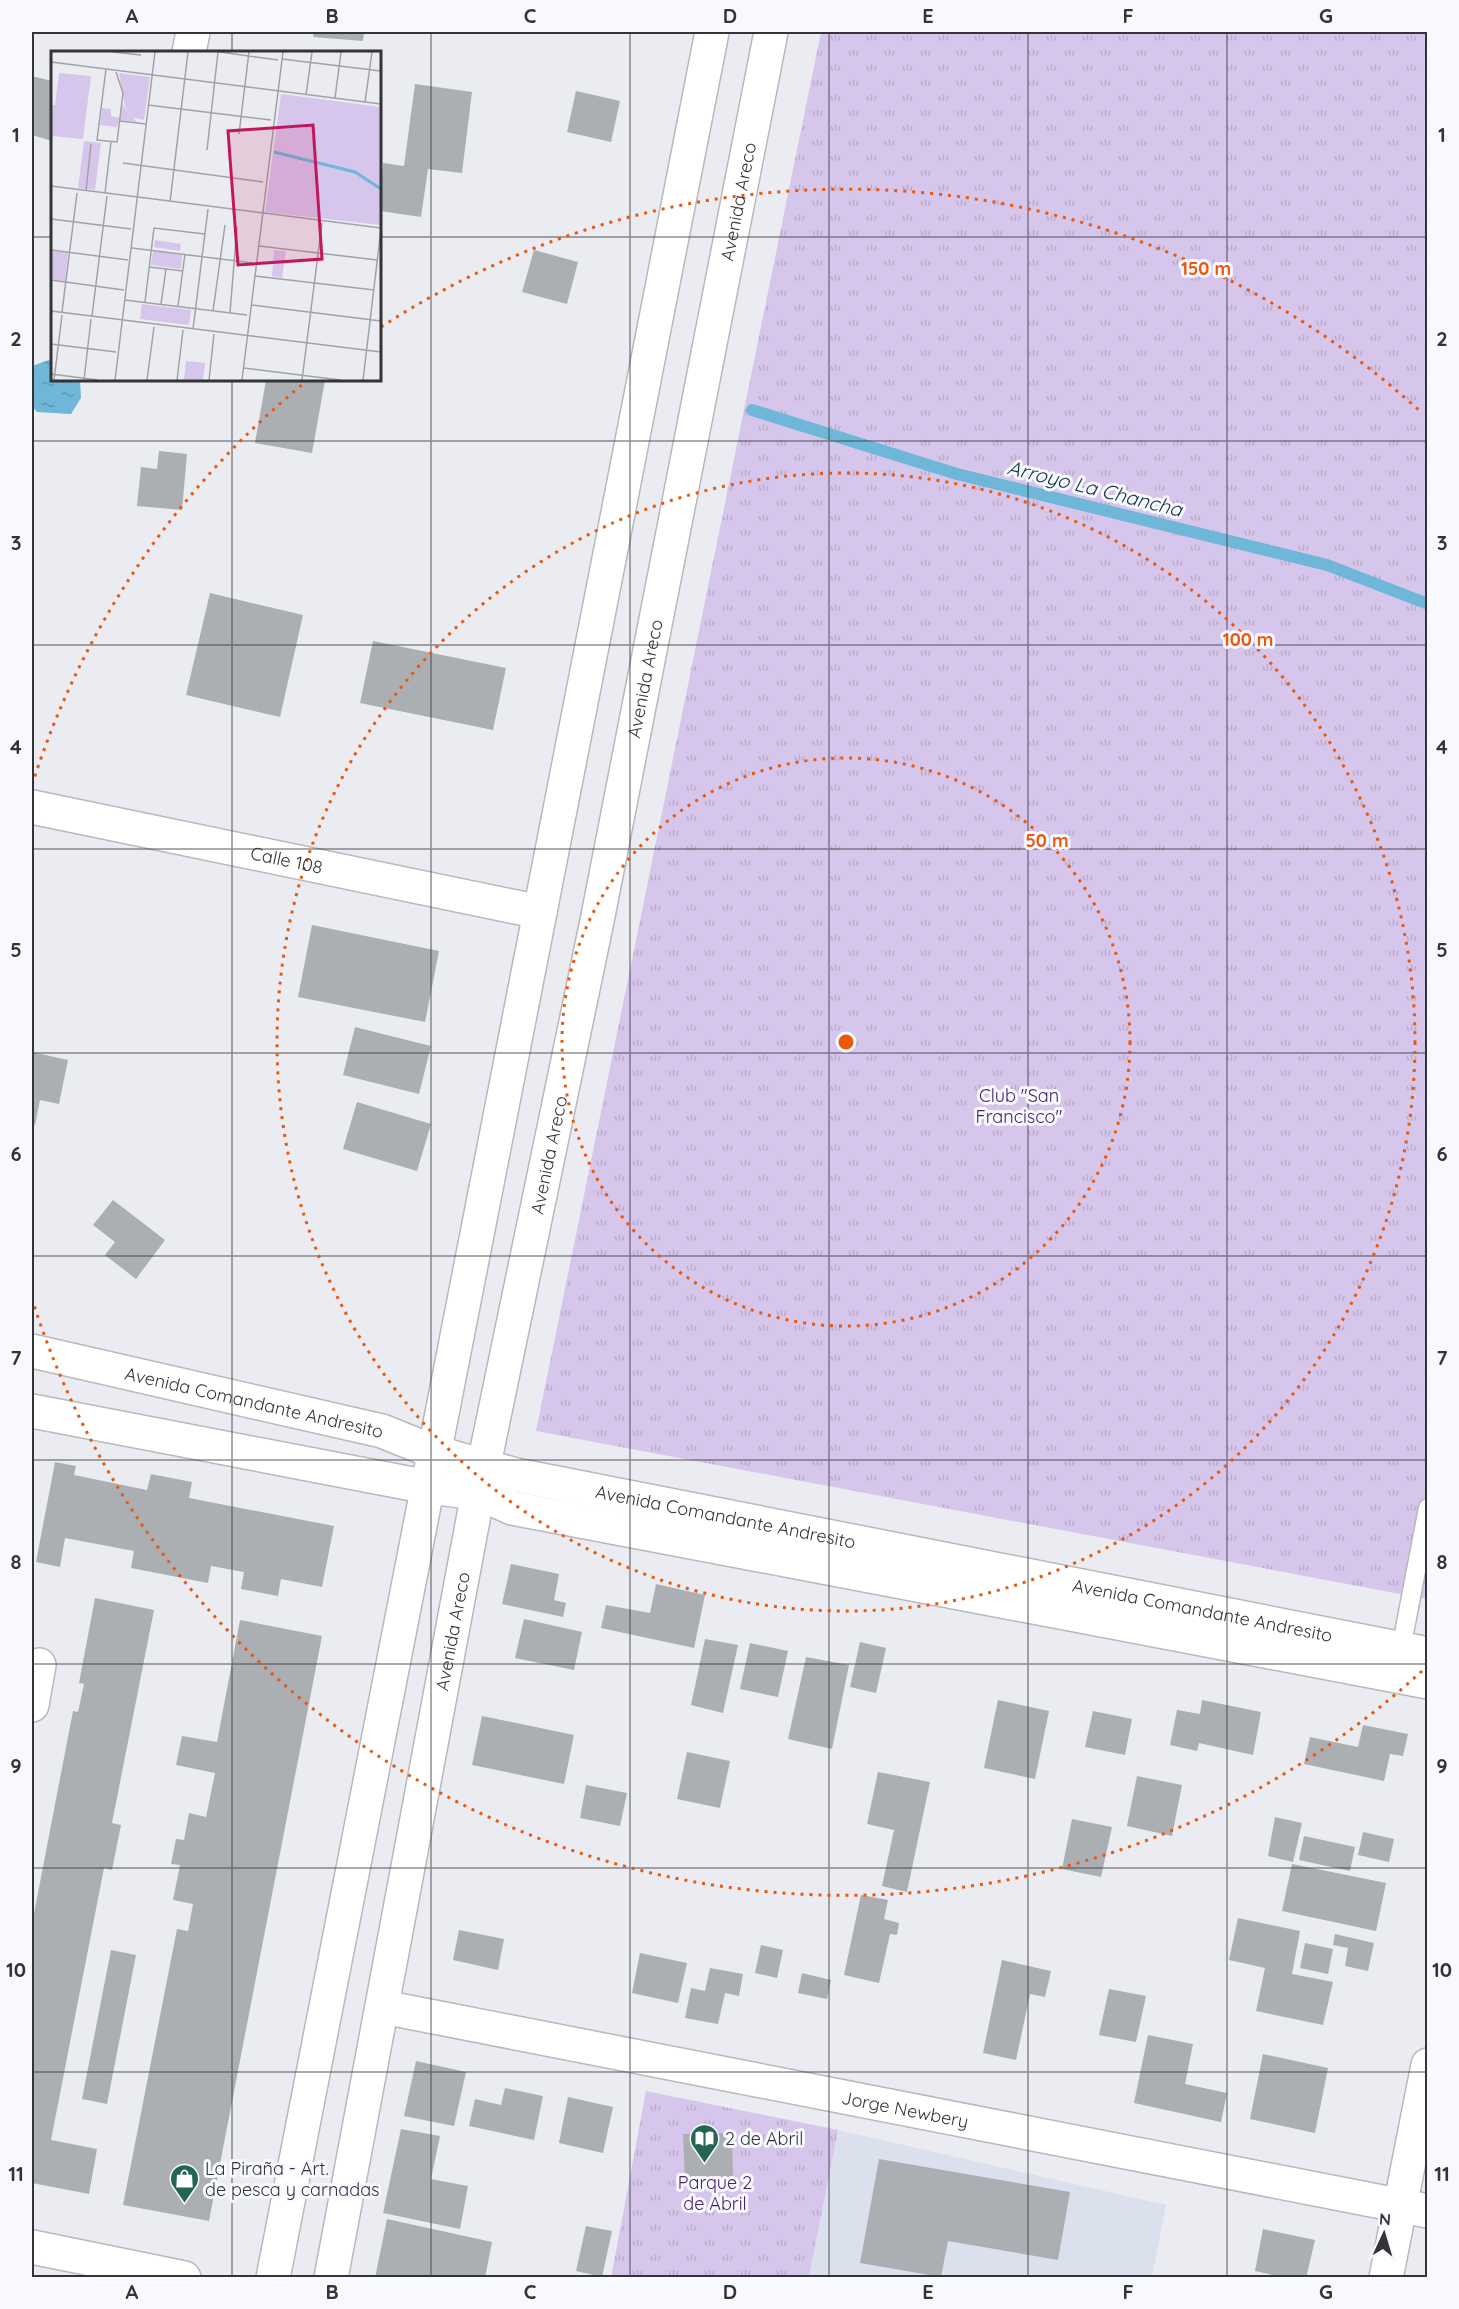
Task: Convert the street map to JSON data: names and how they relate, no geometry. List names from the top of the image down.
{
  "streets": {
    "main road": [
      "Avenida Areco",
      "Calle 108",
      "Avenida Comandante Andresito",
      "Jorge Newbery"
    ]
  },
  "crossings": [
    ["Avenida Areco", "Avenida Comandante Andresito"],
    ["Avenida Areco", "Jorge Newbery"]
  ],
  "water": ["Arroyo La Chancha"],
  "parks": ["Club \"San Francisco\"", "Parque 2 de Abril"],
  "places": {
    "library": ["2 de Abril"],
    "shop": ["La Piraña - Art. de pesca y carnadas"]
  },
  "north": "top",
  "grid": {
    "columns": [
      "A",
      "B",
      "C",
      "D",
      "E",
      "F",
      "G"
    ],
    "rows": [
      "1",
      "2",
      "3",
      "4",
      "5",
      "6",
      "7",
      "8",
      "9",
      "10",
      "11"
    ]
  },
  "rings": ["150 m", "100 m", "50 m"]
}
